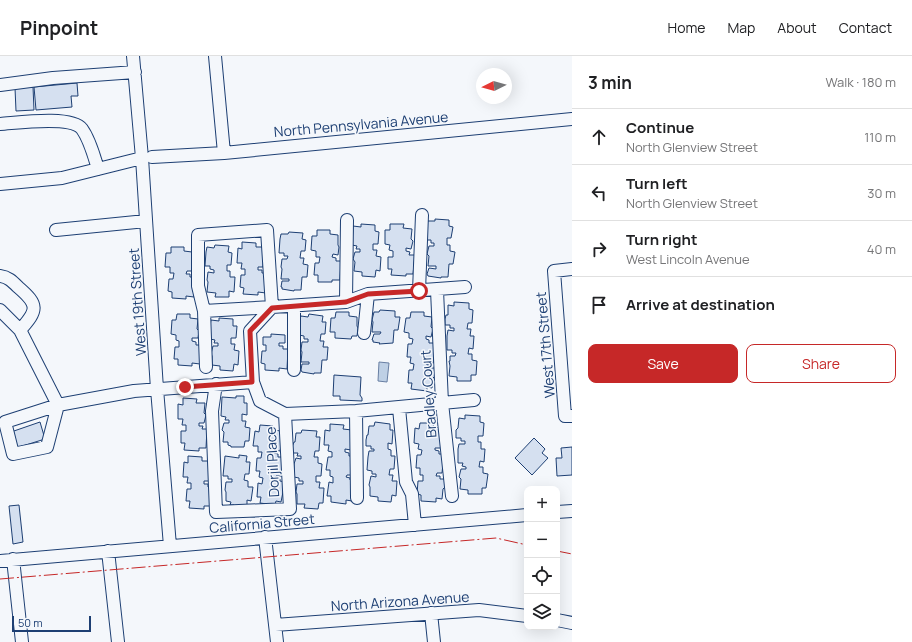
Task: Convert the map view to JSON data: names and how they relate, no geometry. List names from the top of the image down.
{
  "streets": {
    "street": [
      "North Pennsylvania Avenue",
      "West 19th Street",
      "West 17th Street",
      "Bradley Court",
      "Dorjil Place",
      "California Street",
      "North Arizona Avenue"
    ]
  },
  "crossings": [
    ["North Pennsylvania Avenue", "West 19th Street"],
    ["West 19th Street", "California Street"]
  ],
  "scale_bar": "50 m",
  "north": "left",
  "page": {
    "header": "Pinpoint",
    "nav": [
      "Home",
      "Map",
      "About",
      "Contact"
    ],
    "heading": ["3 min", "Walk · 180 m"],
    "list": [
      ["Continue", "North Glenview Street", "110 m"],
      ["Turn left", "North Glenview Street", "30 m"],
      ["Turn right", "West Lincoln Avenue", "40 m"],
      "Arrive at destination"
    ],
    "buttons": ["Save", "Share"],
    "map_buttons": ["+", "−"],
    "scale": "50 m"
  }
}
